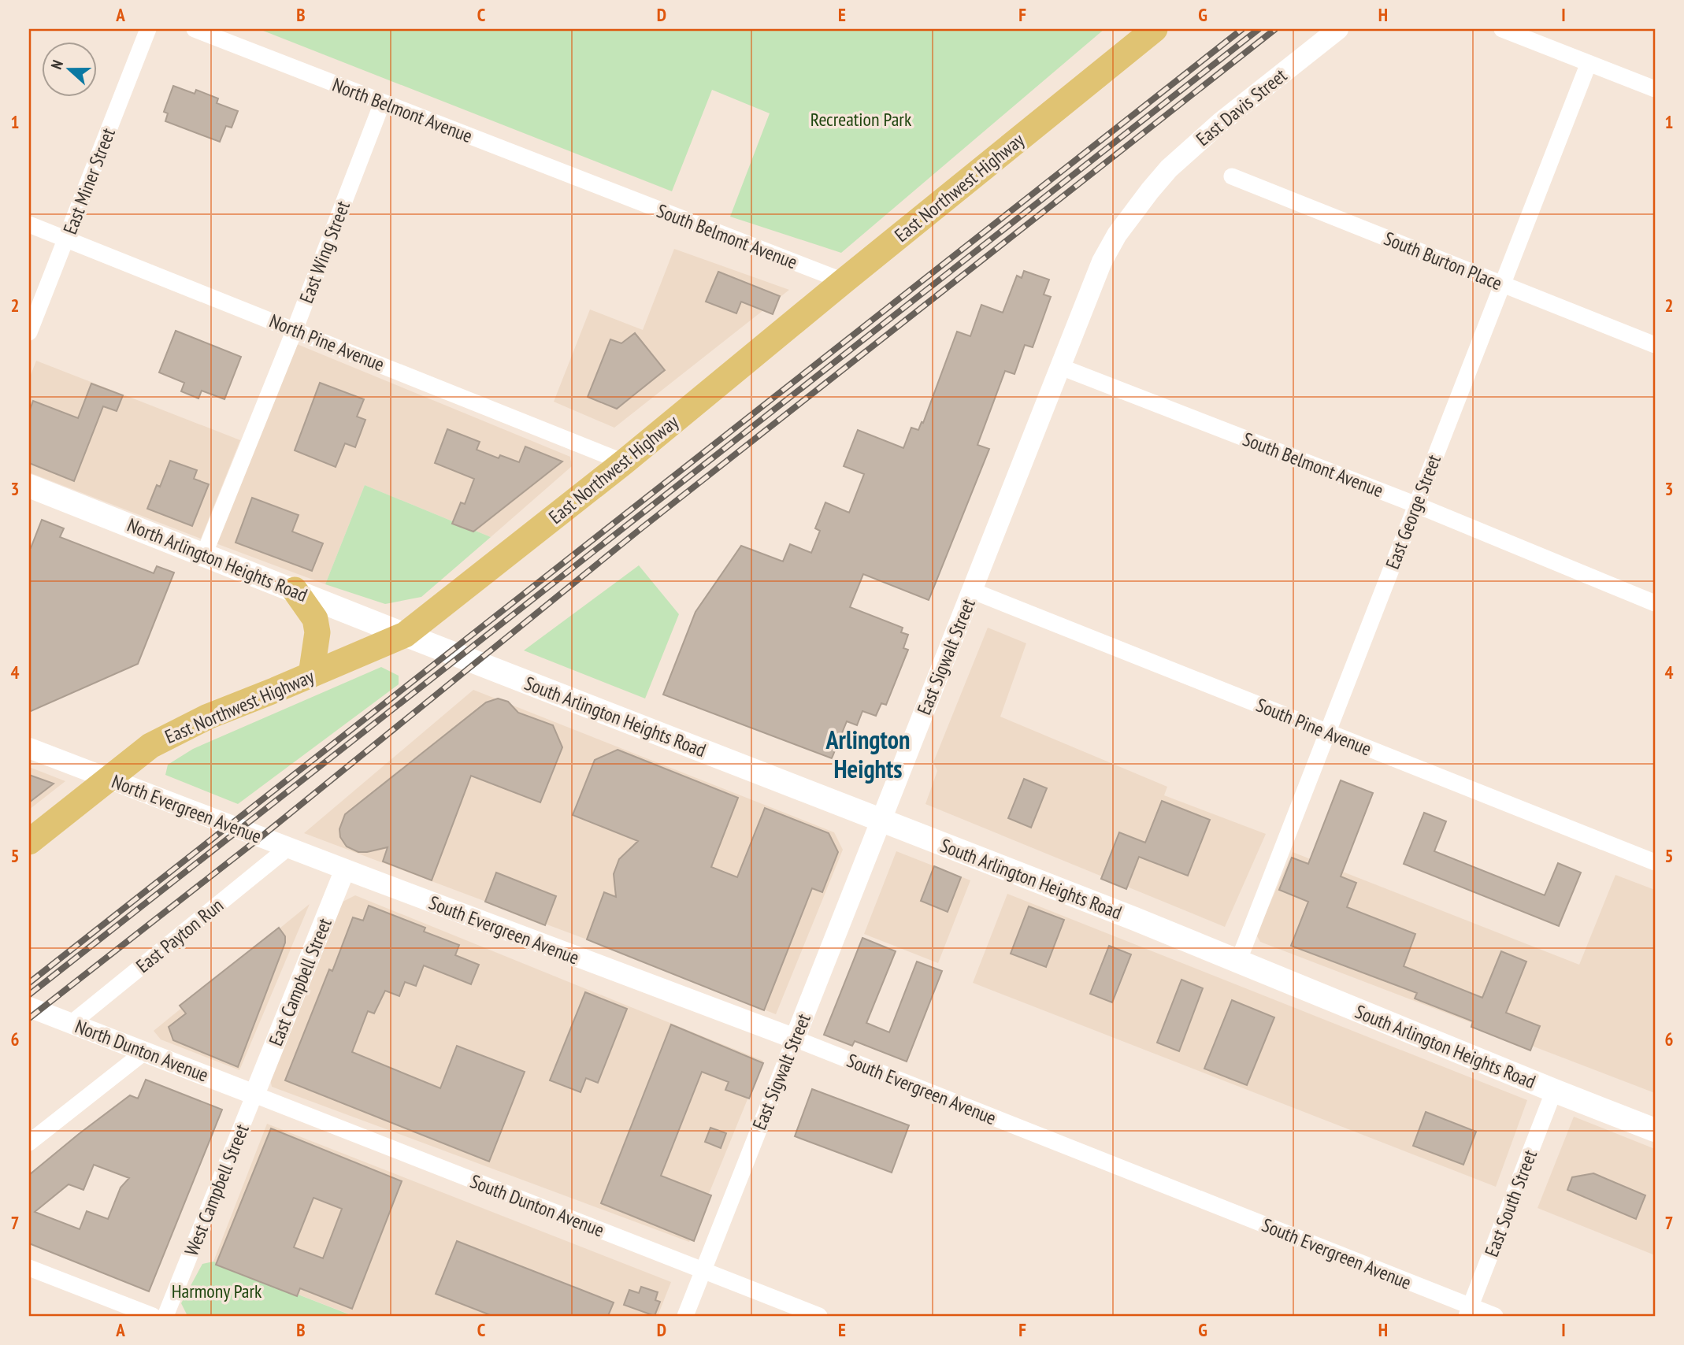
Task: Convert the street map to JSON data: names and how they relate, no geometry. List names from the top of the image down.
{
  "streets": {
    "main road": ["East Northwest Highway", "North Arlington Heights Road", "South Arlington Heights Road"],
    "street": [
      "East Davis Street",
      "North Belmont Avenue",
      "East Miner Street",
      "South Belmont Avenue",
      "East Wing Street",
      "South Burton Place",
      "North Pine Avenue",
      "East George Street",
      "East Sigwalt Street",
      "South Pine Avenue",
      "North Evergreen Avenue",
      "South Evergreen Avenue",
      "East Payton Run",
      "East Campbell Street",
      "North Dunton Avenue",
      "West Campbell Street",
      "East South Street",
      "South Dunton Avenue"
    ]
  },
  "crossings": [
    ["East Davis Street", "East Sigwalt Street"],
    ["North Belmont Avenue", "South Belmont Avenue"],
    ["North Belmont Avenue", "East Wing Street"],
    ["East Miner Street", "North Pine Avenue"],
    ["East Northwest Highway", "South Belmont Avenue"],
    ["East Northwest Highway", "North Pine Avenue"],
    ["East Northwest Highway", "North Arlington Heights Road"],
    ["East Northwest Highway", "South Arlington Heights Road"],
    ["East Northwest Highway", "North Evergreen Avenue"],
    ["South Belmont Avenue", "East George Street"],
    ["South Belmont Avenue", "East Sigwalt Street"],
    ["East Wing Street", "North Pine Avenue"],
    ["East Wing Street", "North Arlington Heights Road"],
    ["South Burton Place", "East George Street"],
    ["East George Street", "South Arlington Heights Road"],
    ["East George Street", "South Pine Avenue"],
    ["North Arlington Heights Road", "South Arlington Heights Road"],
    ["East Sigwalt Street", "South Arlington Heights Road"],
    ["East Sigwalt Street", "South Pine Avenue"],
    ["East Sigwalt Street", "South Evergreen Avenue"],
    ["East Sigwalt Street", "South Dunton Avenue"],
    ["South Arlington Heights Road", "East South Street"],
    ["North Evergreen Avenue", "South Evergreen Avenue"],
    ["North Evergreen Avenue", "East Payton Run"],
    ["North Evergreen Avenue", "East Campbell Street"],
    ["South Evergreen Avenue", "East Campbell Street"],
    ["South Evergreen Avenue", "East South Street"],
    ["East Payton Run", "North Dunton Avenue"],
    ["East Campbell Street", "North Dunton Avenue"],
    ["East Campbell Street", "West Campbell Street"],
    ["East Campbell Street", "South Dunton Avenue"],
    ["North Dunton Avenue", "West Campbell Street"],
    ["North Dunton Avenue", "South Dunton Avenue"],
    ["West Campbell Street", "South Dunton Avenue"]
  ],
  "districts": ["Arlington Heights"],
  "parks": ["Recreation Park", "Harmony Park"],
  "north": "left",
  "grid": {
    "columns": [
      "A",
      "B",
      "C",
      "D",
      "E",
      "F",
      "G",
      "H",
      "I"
    ],
    "rows": [
      "1",
      "2",
      "3",
      "4",
      "5",
      "6",
      "7"
    ]
  }
}
